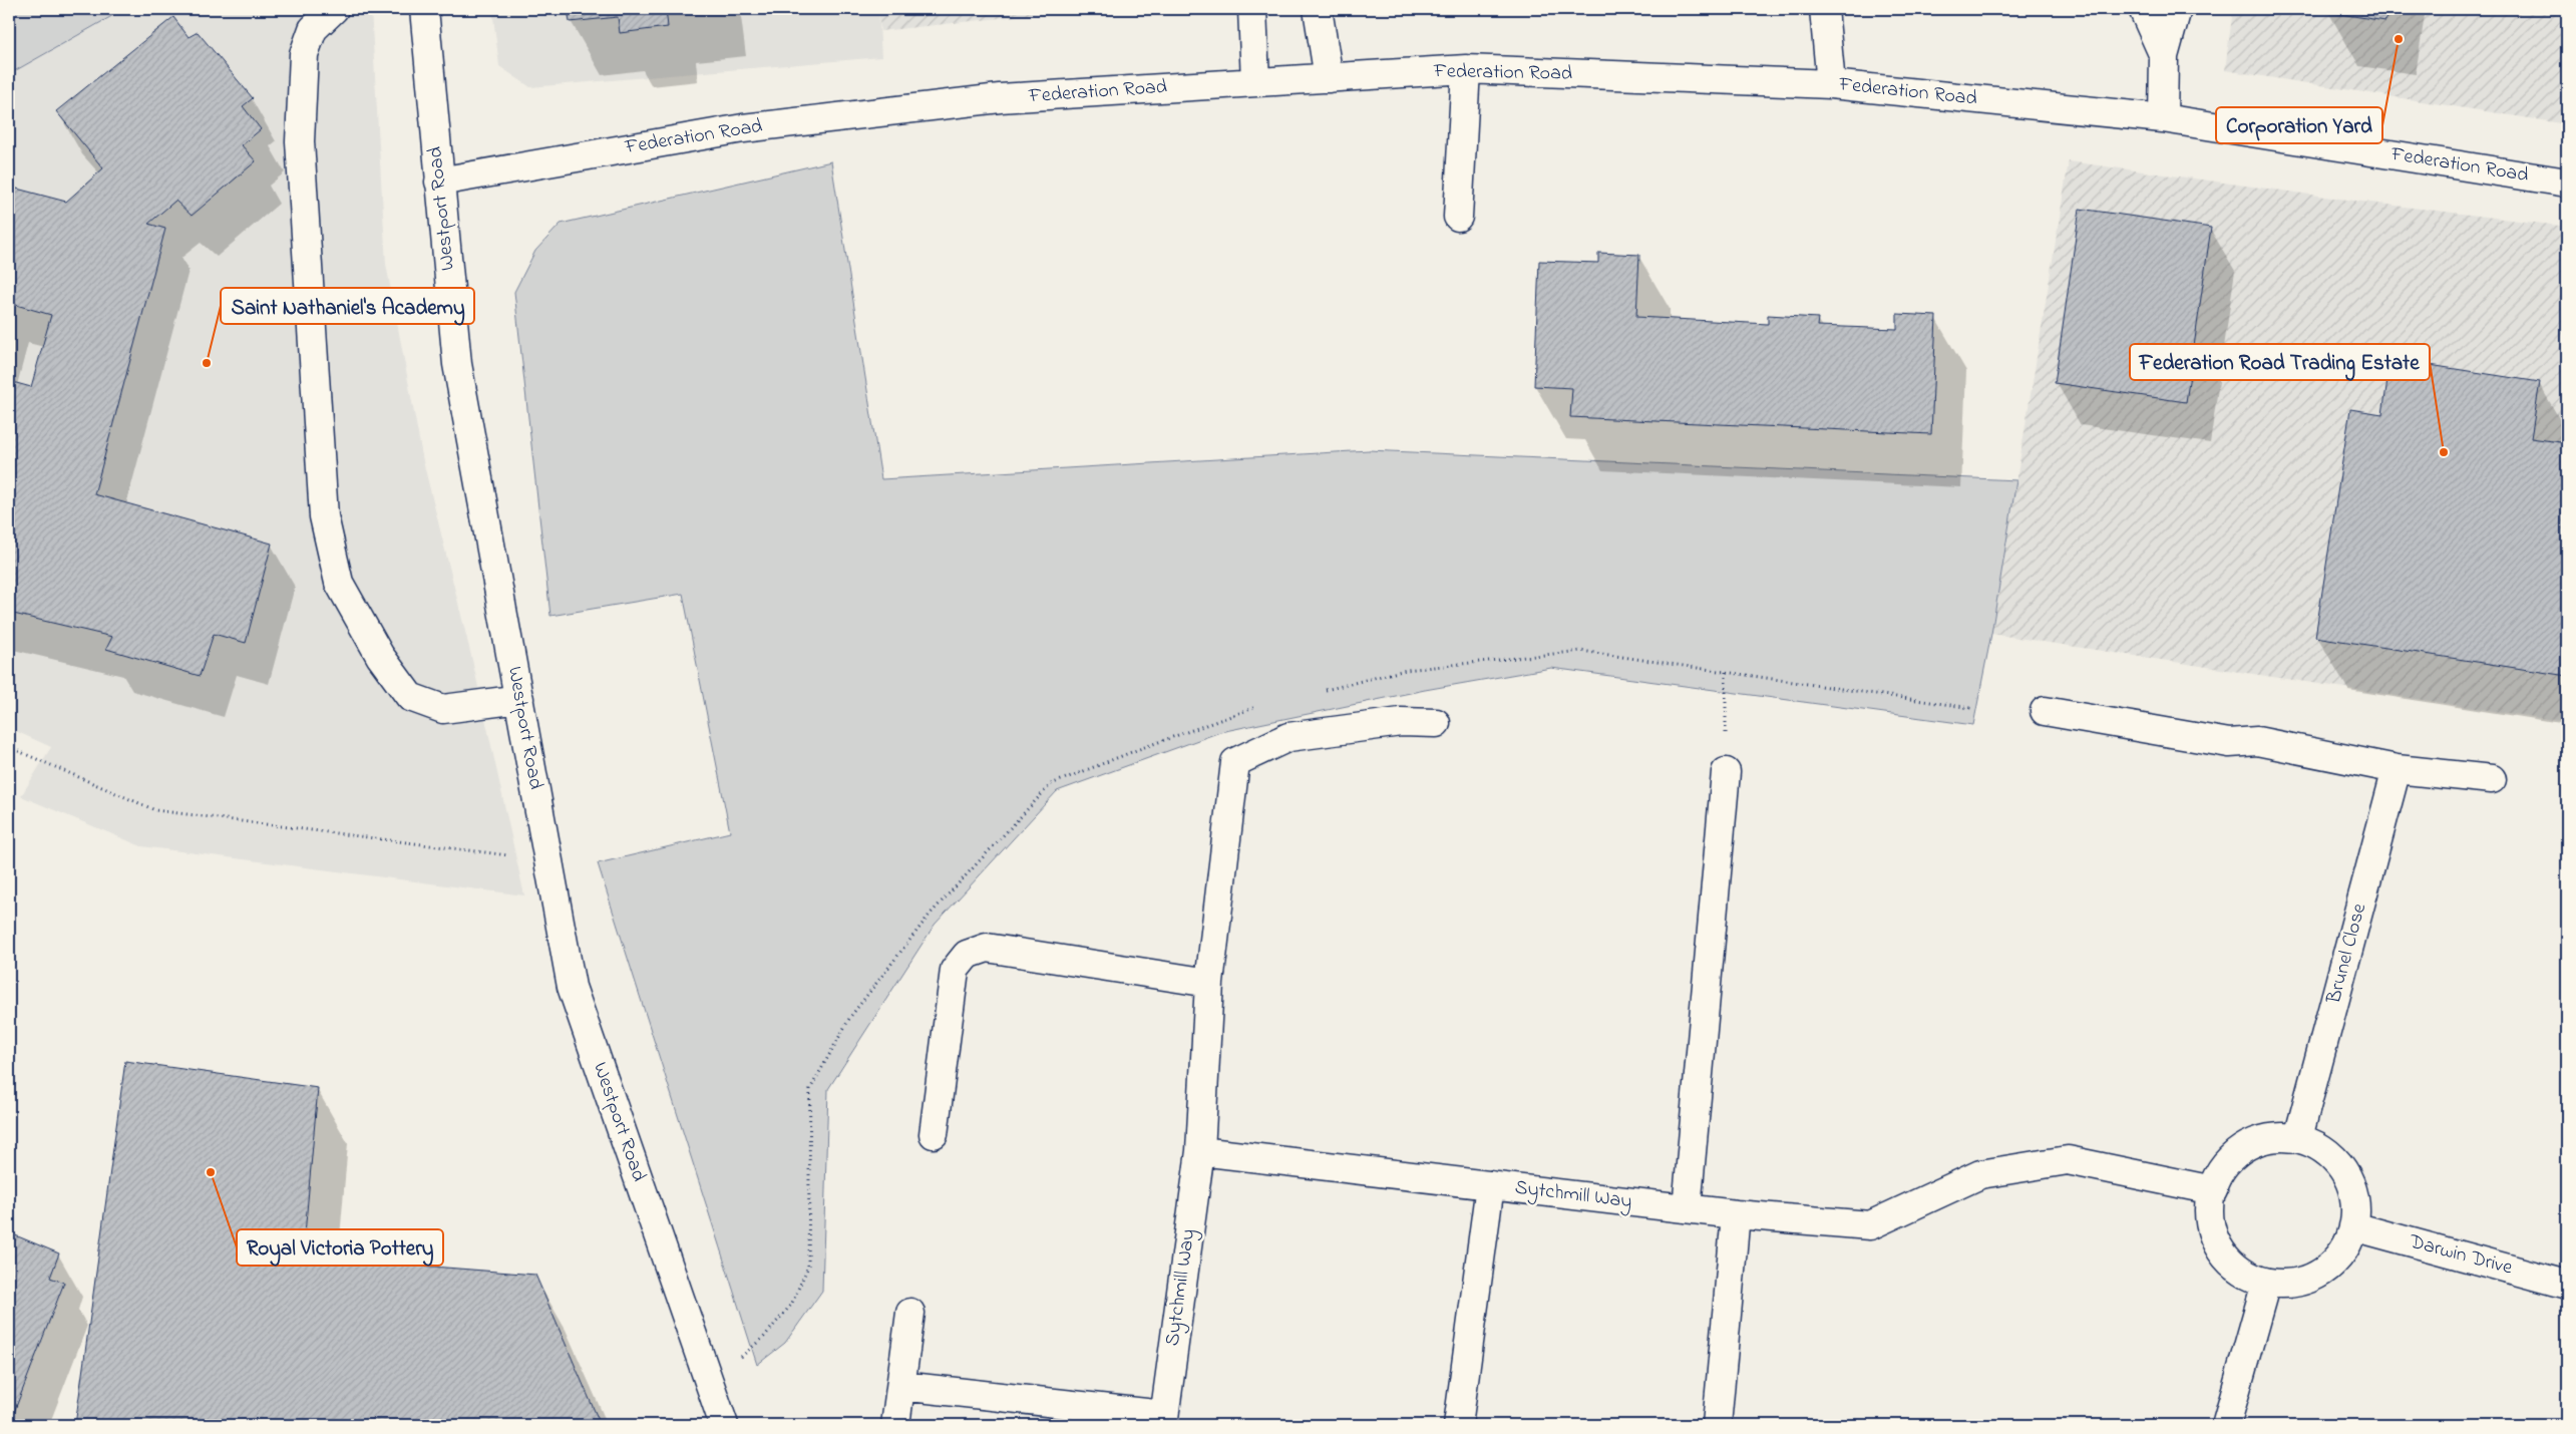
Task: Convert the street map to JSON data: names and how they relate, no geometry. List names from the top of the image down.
{
  "streets": {
    "street": [
      "Federation Road",
      "Westport Road",
      "Brunel Close",
      "Sytchmill Way",
      "Darwin Drive"
    ]
  },
  "crossings": [
    ["Federation Road", "Westport Road"],
    ["Brunel Close", "Sytchmill Way"],
    ["Brunel Close", "Darwin Drive"],
    ["Sytchmill Way", "Darwin Drive"]
  ],
  "places": [
    "Corporation Yard",
    "Saint Nathaniel's Academy",
    "Federation Road Trading Estate",
    "Royal Victoria Pottery"
  ]
}
